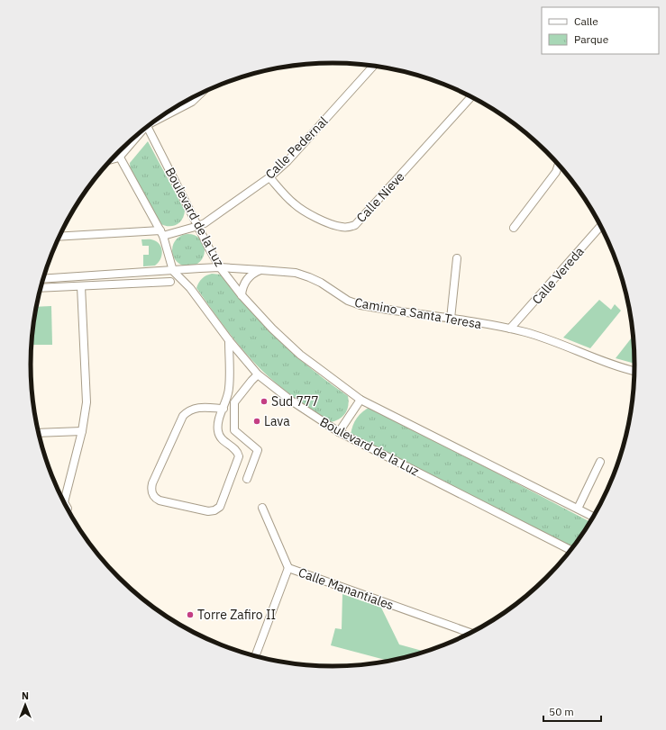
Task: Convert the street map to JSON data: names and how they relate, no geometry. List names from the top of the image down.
{
  "streets": {
    "street": [
      "Calle Pedernal",
      "Calle Nieve",
      "Boulevard de la Luz",
      "Calle Vereda",
      "Camino a Santa Teresa",
      "Calle Manantiales"
    ]
  },
  "crossings": [
    ["Calle Pedernal", "Calle Nieve"],
    ["Calle Pedernal", "Boulevard de la Luz"],
    ["Boulevard de la Luz", "Camino a Santa Teresa"],
    ["Calle Vereda", "Camino a Santa Teresa"]
  ],
  "places": ["Sud 777", "Lava", "Torre Zafiro II"],
  "legend": ["Calle", "Parque"],
  "scale_bar": "50 m",
  "north": "top"
}
